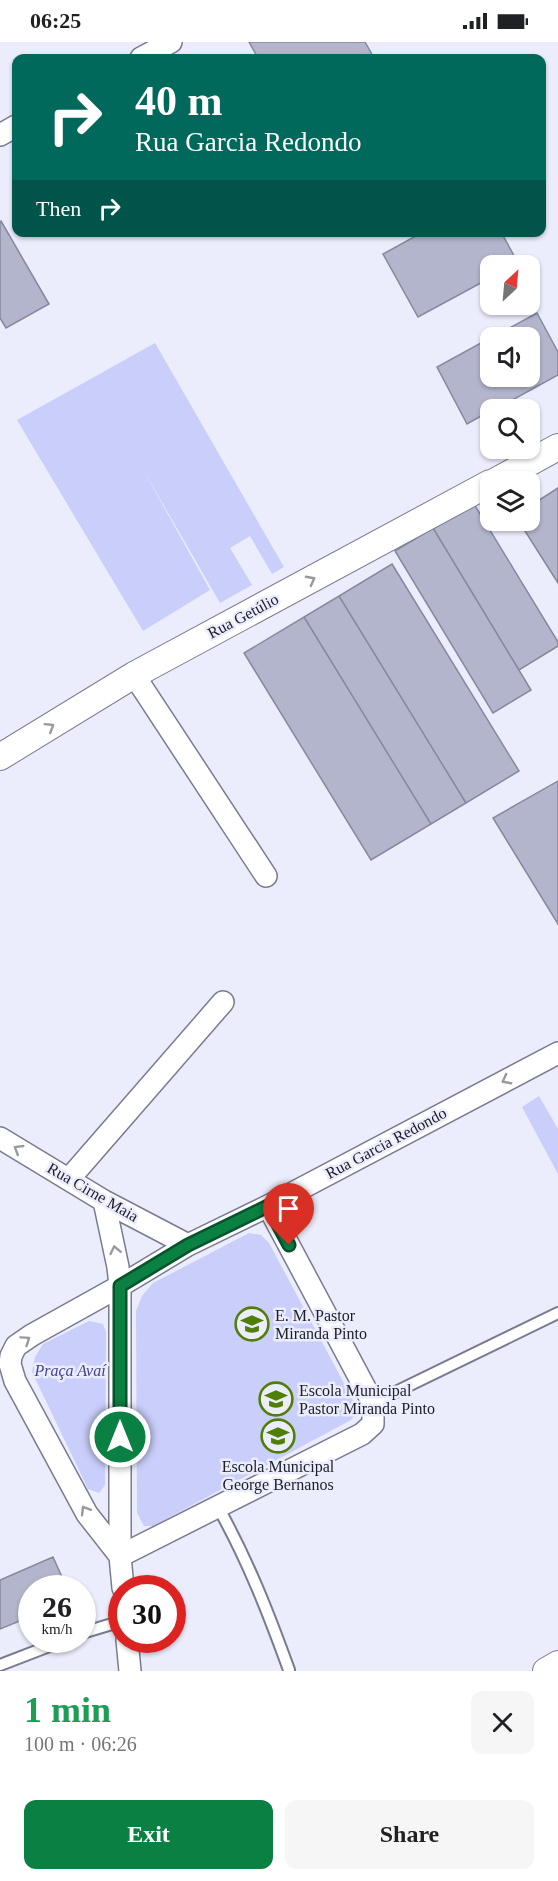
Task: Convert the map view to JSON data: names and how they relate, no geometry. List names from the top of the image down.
{
  "streets": {
    "street": ["Rua Getúlio", "Rua Garcia Redondo", "Rua Cirne Maia"]
  },
  "crossings": [
    ["Rua Garcia Redondo", "Rua Cirne Maia"]
  ],
  "one_way": ["Rua Getúlio", "Rua Garcia Redondo", "Rua Cirne Maia"],
  "parks": ["Praça Avaí"],
  "places": {
    "school or university": ["E. M. Pastor Miranda Pinto", "Escola Municipal Pastor Miranda Pinto", "Escola Municipal George Bernanos"]
  },
  "north": "top right",
  "page": {
    "status": "06:25",
    "turn": ["40 m", "Rua Garcia Redondo"],
    "then": "Then",
    "speed": "26 km/h",
    "limit": "30",
    "heading": ["1 min", "100 m · 06:26"],
    "buttons": ["Exit", "Share"]
  }
}
